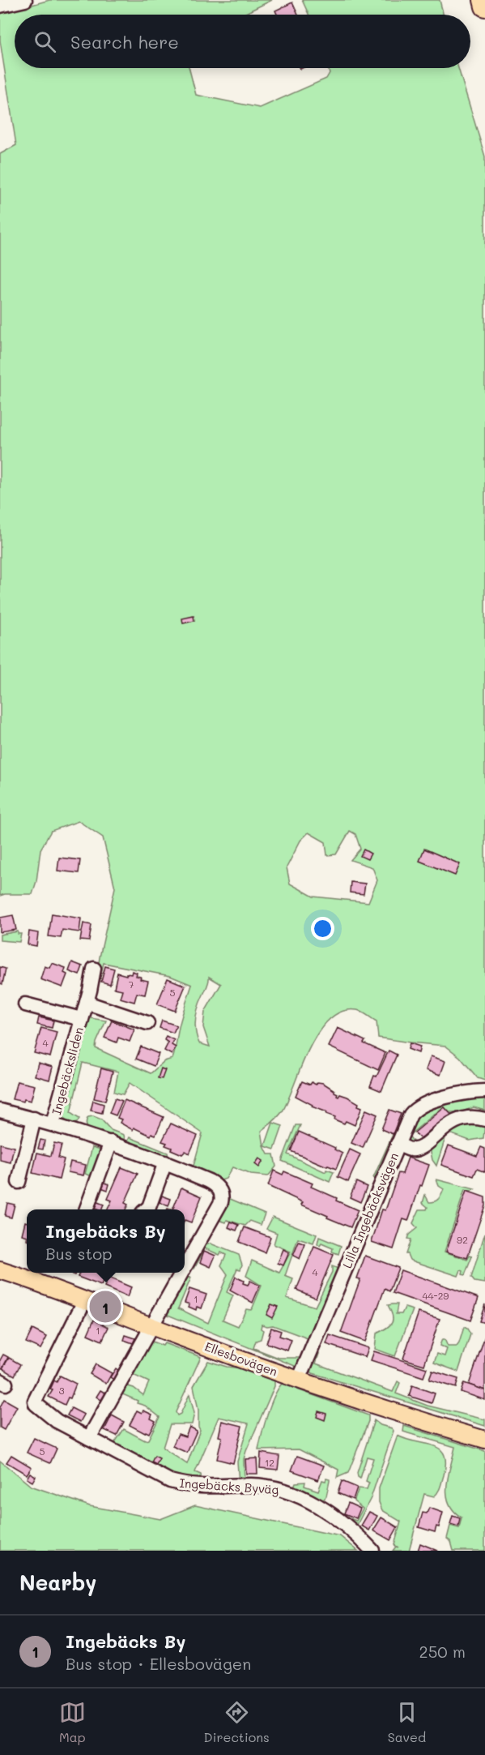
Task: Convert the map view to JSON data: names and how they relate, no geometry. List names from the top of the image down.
{
  "streets": {
    "main road": ["Ellesbovägen"],
    "street": ["Ingebäcksliden", "Lilla Ingebäcksvägen", "Ingebäcks Byväg"]
  },
  "crossings": [
    ["Lilla Ingebäcksvägen", "Ellesbovägen"],
    ["Ellesbovägen", "Ingebäcks Byväg"]
  ],
  "house_numbers": [
    "7",
    "5",
    "4",
    "92",
    "4",
    "44-29",
    "1",
    "1",
    "3",
    "5",
    "12"
  ],
  "page": {
    "search": "Search here",
    "popup": ["Ingebäcks By", "Bus stop"],
    "pins": "1",
    "heading": "Nearby",
    "list": [
      {
        "mark": "1",
        "name": "Ingebäcks By",
        "note": "Bus stop · Ellesbovägen",
        "value": "250 m"
      }
    ],
    "nav": ["Map", "Directions", "Saved"]
  }
}
